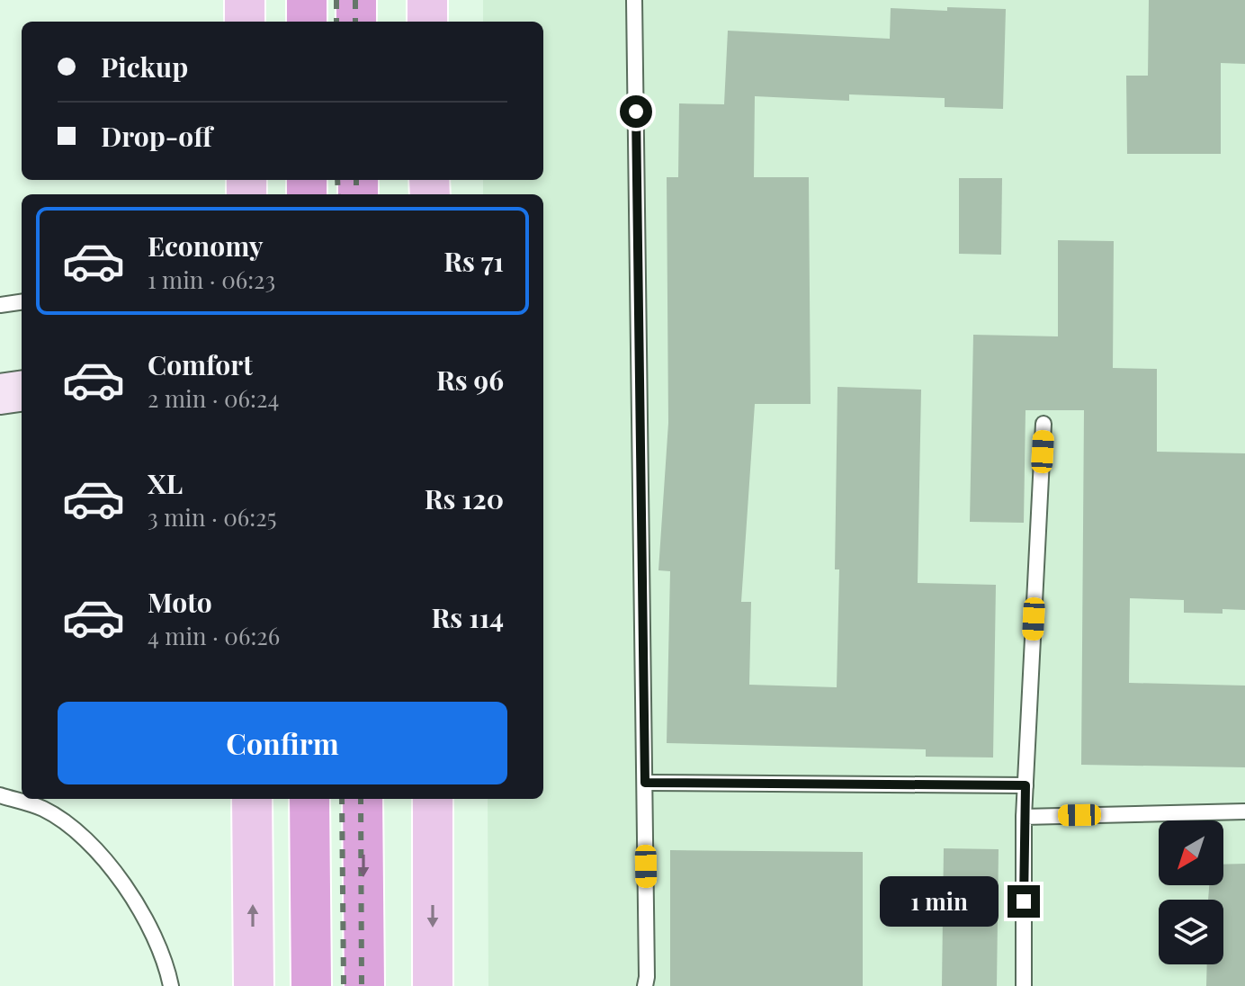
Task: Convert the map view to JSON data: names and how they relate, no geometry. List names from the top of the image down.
{
  "north": "bottom left",
  "page": {
    "banner": ["Pickup", "Drop-off"],
    "list": [
      {
        "name": "Economy",
        "note": "1 min · 06:23",
        "value": "Rs 71"
      },
      {
        "name": "Comfort",
        "note": "2 min · 06:24",
        "value": "Rs 96"
      },
      {
        "name": "XL",
        "note": "3 min · 06:25",
        "value": "Rs 120"
      },
      {
        "name": "Moto",
        "note": "4 min · 06:26",
        "value": "Rs 114"
      }
    ],
    "buttons": "Confirm",
    "bubble": "1 min"
  }
}
